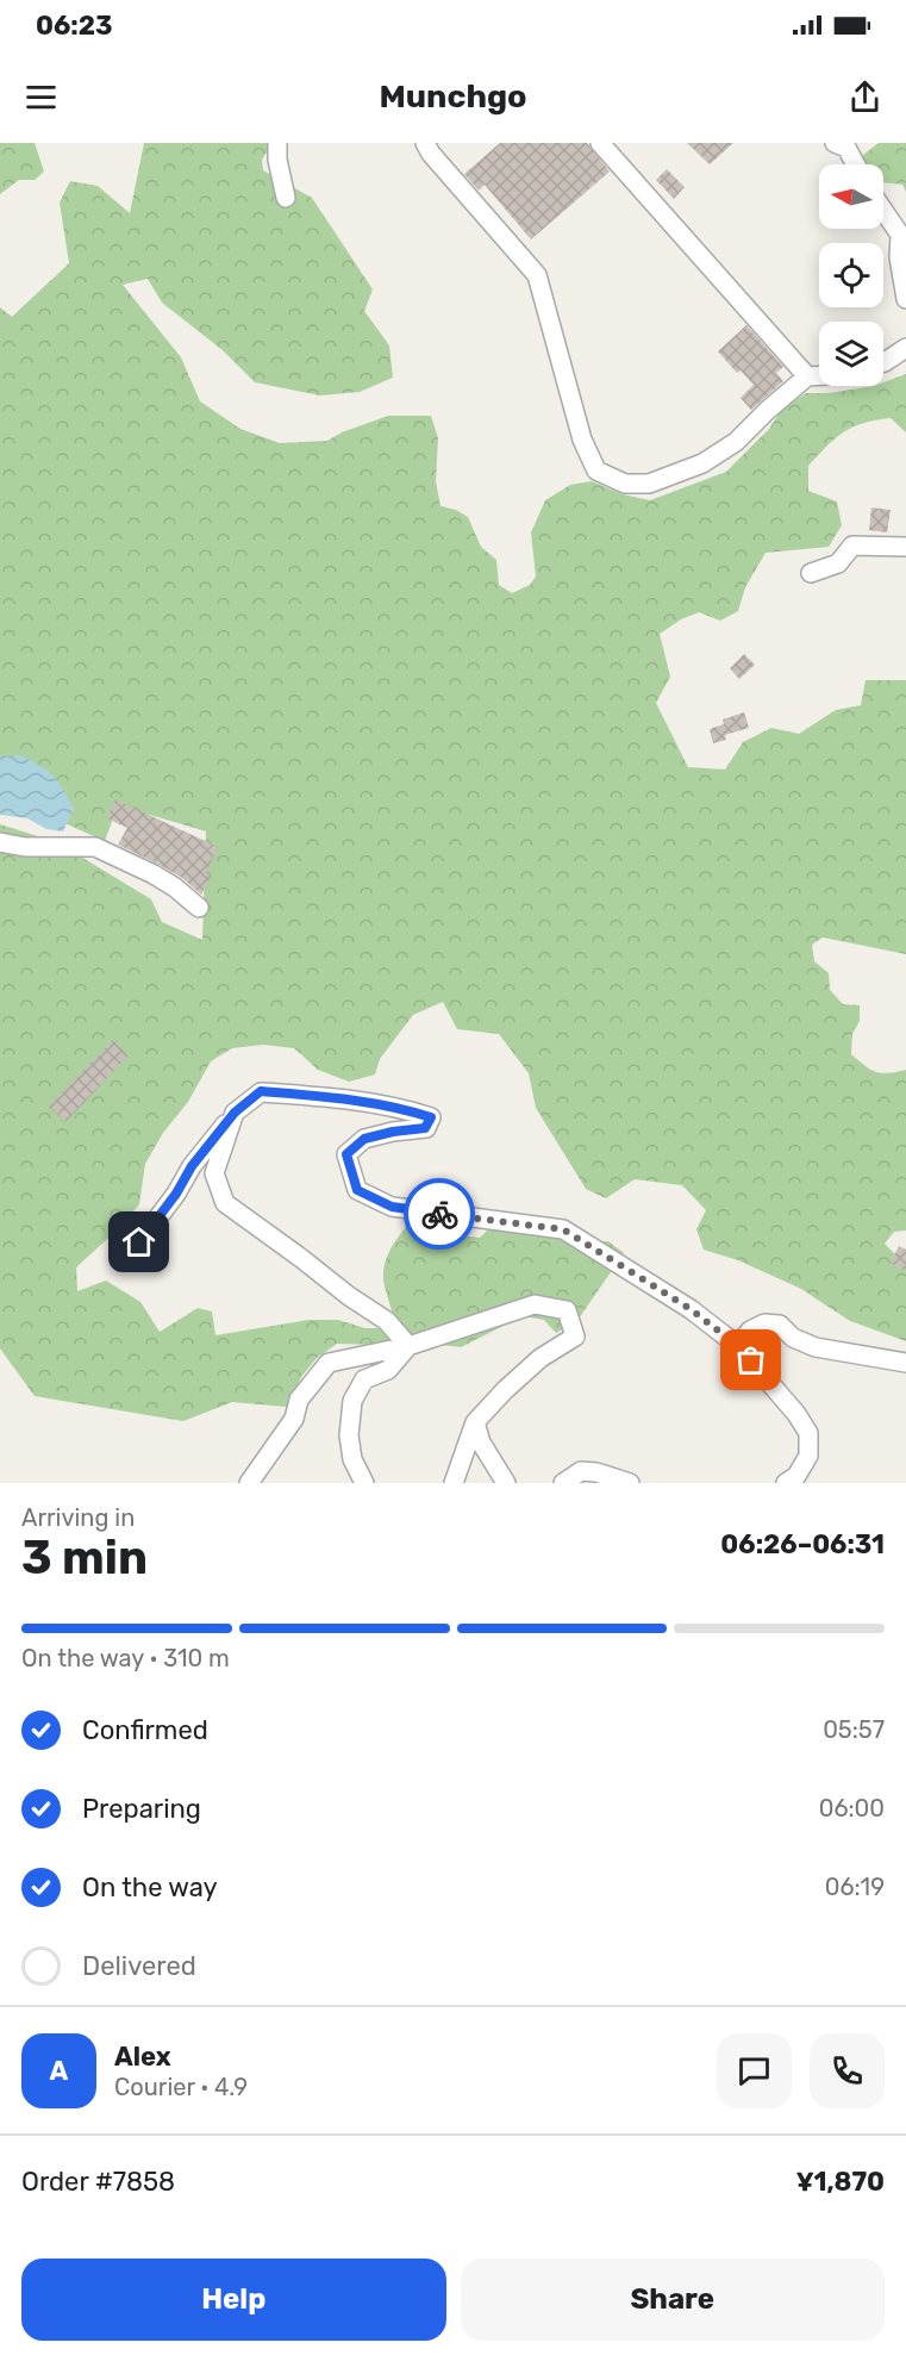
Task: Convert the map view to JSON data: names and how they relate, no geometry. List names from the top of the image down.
{
  "north": "left",
  "page": {
    "status": "06:23",
    "header": "Munchgo",
    "heading": ["3 min", "Arriving in", "06:26–06:31"],
    "panel": [
      "Alex",
      "Courier · 4.9",
      "Order #7858",
      "¥1,870"
    ],
    "bar": "On the way · 310 m",
    "list": [
      ["Confirmed", "05:57"],
      ["Preparing", "06:00"],
      ["On the way", "06:19"],
      "Delivered"
    ],
    "round": "A",
    "buttons": ["Help", "Share"]
  }
}
